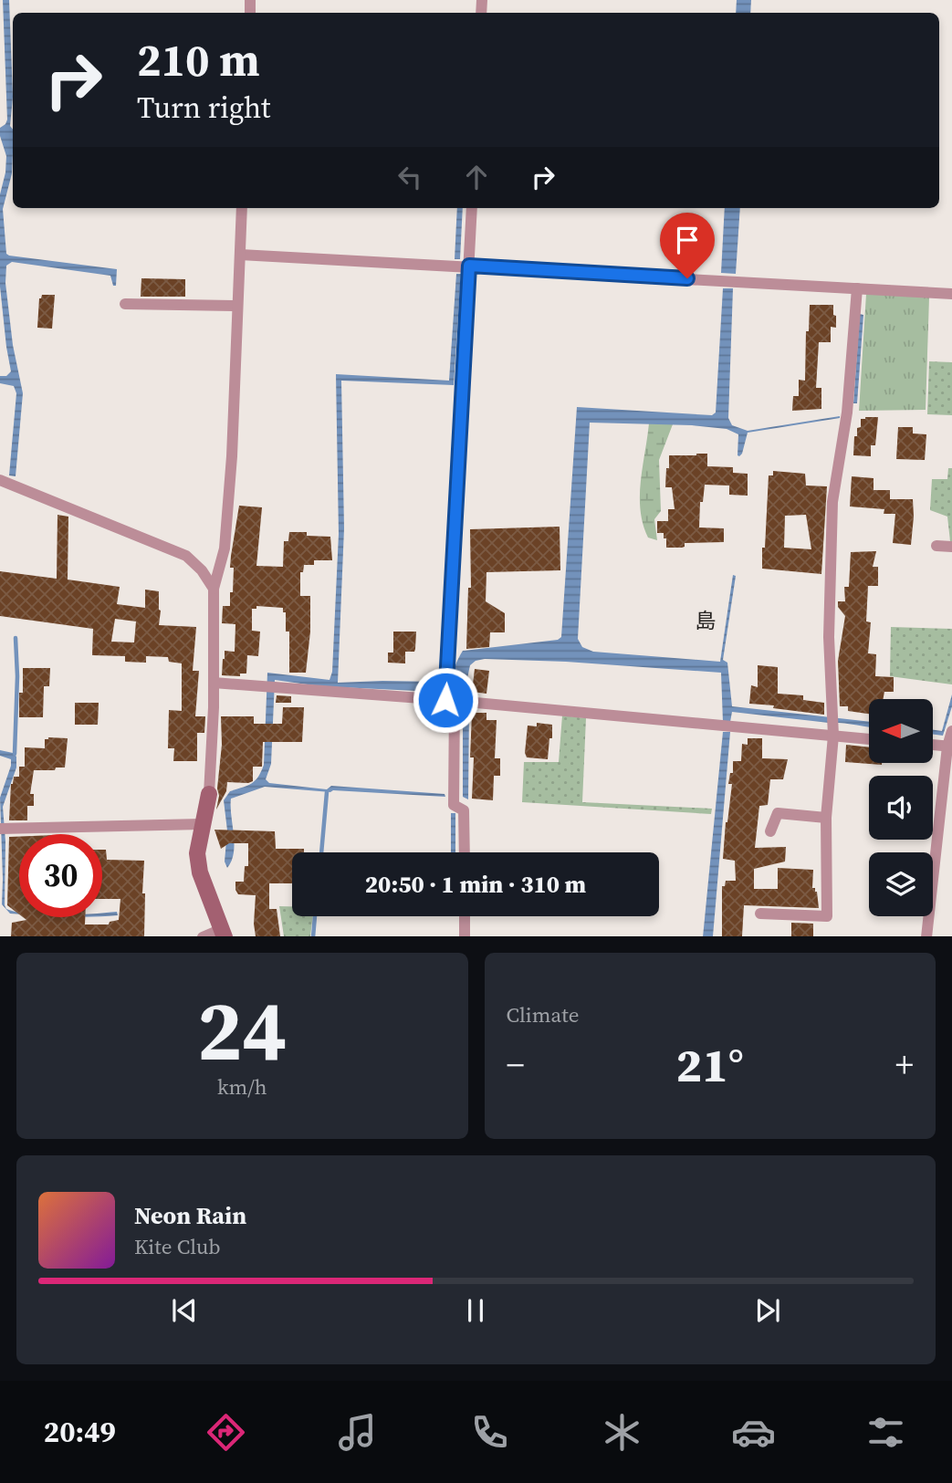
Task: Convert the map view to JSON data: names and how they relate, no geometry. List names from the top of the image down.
{
  "districts": ["島"],
  "north": "left",
  "page": {
    "turn": ["210 m", "Turn right"],
    "limit": "30",
    "trip": "20:50 · 1 min · 310 m",
    "tile": [
      ["24", "km/h"],
      "Climate"
    ],
    "heat": ["−", "21°", "+"],
    "song": ["Neon Rain", "Kite Club"],
    "tabs": "20:49"
  }
}
